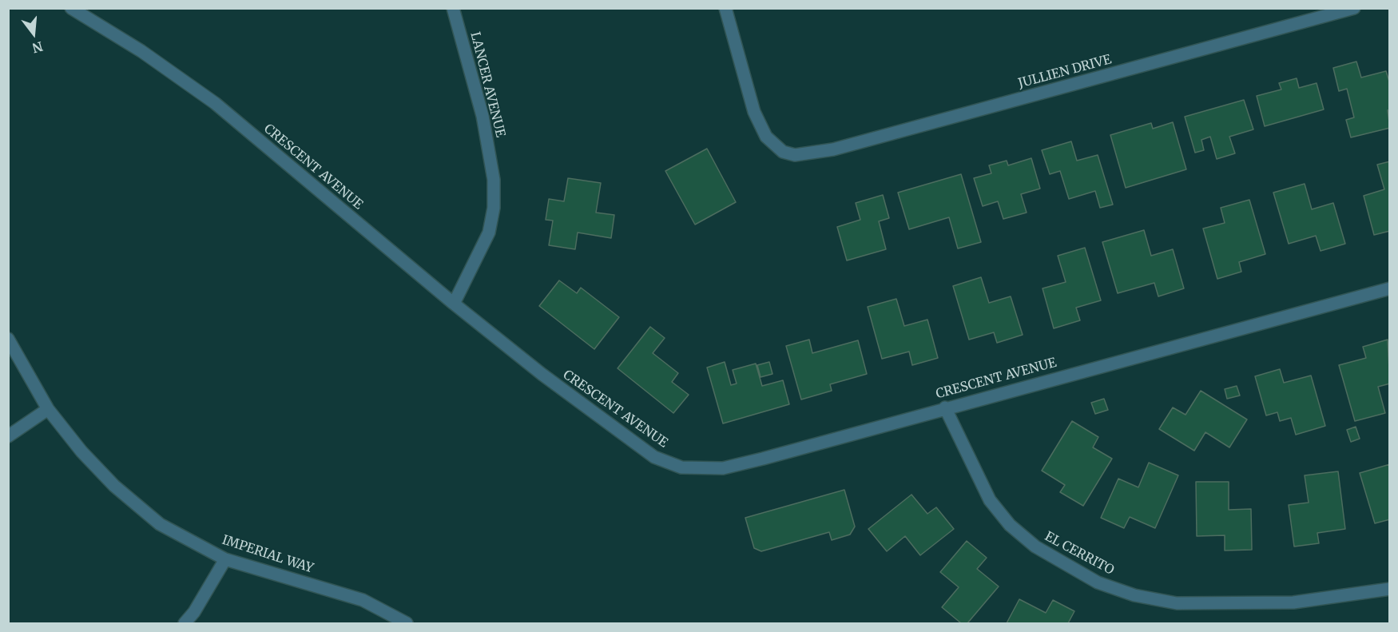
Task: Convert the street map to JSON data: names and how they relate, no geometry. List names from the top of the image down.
{
  "streets": {
    "street": [
      "JULLIEN DRIVE",
      "LANCER AVENUE",
      "CRESCENT AVENUE",
      "EL CERRITO",
      "IMPERIAL WAY"
    ]
  },
  "crossings": [
    ["LANCER AVENUE", "CRESCENT AVENUE"],
    ["CRESCENT AVENUE", "EL CERRITO"]
  ],
  "north": "bottom"
}
